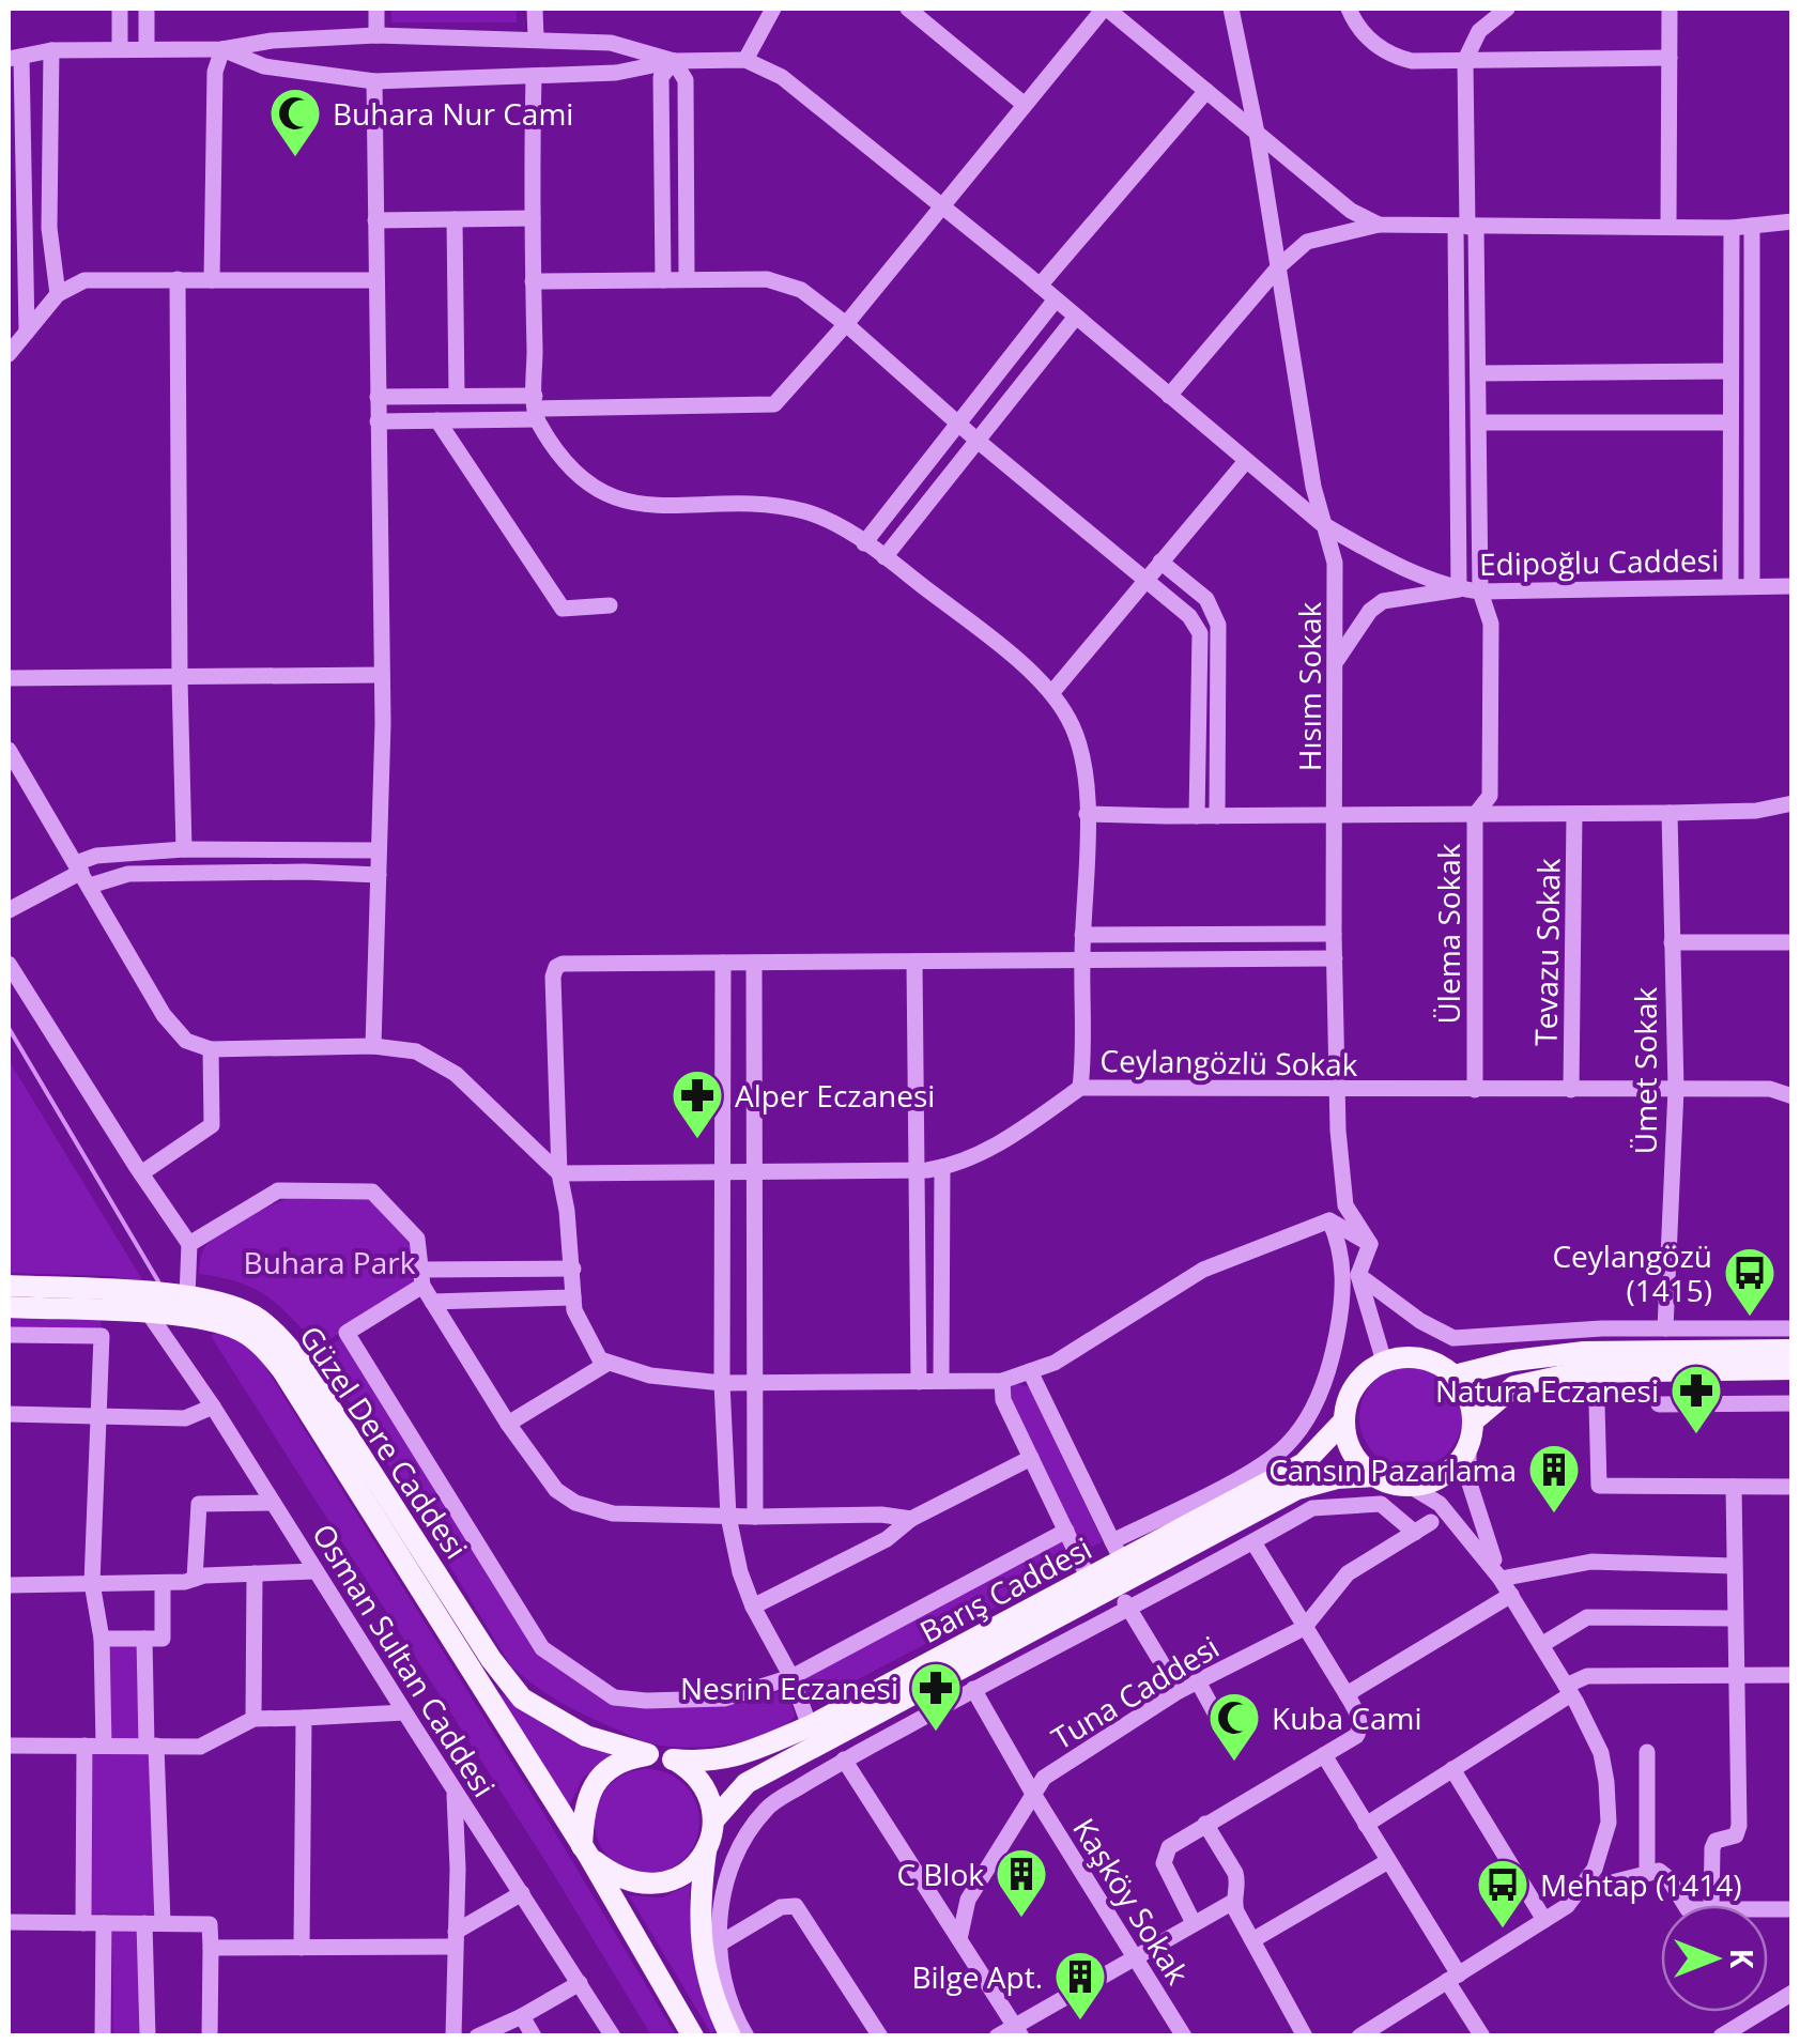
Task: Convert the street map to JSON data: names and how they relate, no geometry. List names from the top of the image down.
{
  "streets": {
    "main road": ["Güzel Dere Caddesi", "Barış Caddesi"],
    "street": [
      "Edipoğlu Caddesi",
      "Hısım Sokak",
      "Ülema Sokak",
      "Tevazu Sokak",
      "Ceylangözlü Sokak",
      "Ümet Sokak",
      "Osman Sultan Caddesi",
      "Tuna Caddesi",
      "Kaşköy Sokak"
    ]
  },
  "crossings": [
    ["Edipoğlu Caddesi", "Hısım Sokak"],
    ["Edipoğlu Caddesi", "Ülema Sokak"],
    ["Hısım Sokak", "Ceylangözlü Sokak"],
    ["Ülema Sokak", "Ceylangözlü Sokak"],
    ["Tevazu Sokak", "Ceylangözlü Sokak"],
    ["Ceylangözlü Sokak", "Ümet Sokak"],
    ["Güzel Dere Caddesi", "Barış Caddesi"],
    ["Güzel Dere Caddesi", "Osman Sultan Caddesi"],
    ["Tuna Caddesi", "Kaşköy Sokak"]
  ],
  "parks": ["Buhara Park"],
  "places": {
    "mosque": ["Buhara Nur Cami", "Kuba Cami"],
    "pharmacy": ["Alper Eczanesi", "Natura Eczanesi", "Nesrin Eczanesi"],
    "bus stop": ["Ceylangözü (1415)", "Mehtap (1414)"],
    "building": ["Cansın Pazarlama", "C Blok", "Bilge Apt."]
  },
  "north": "right"
}
